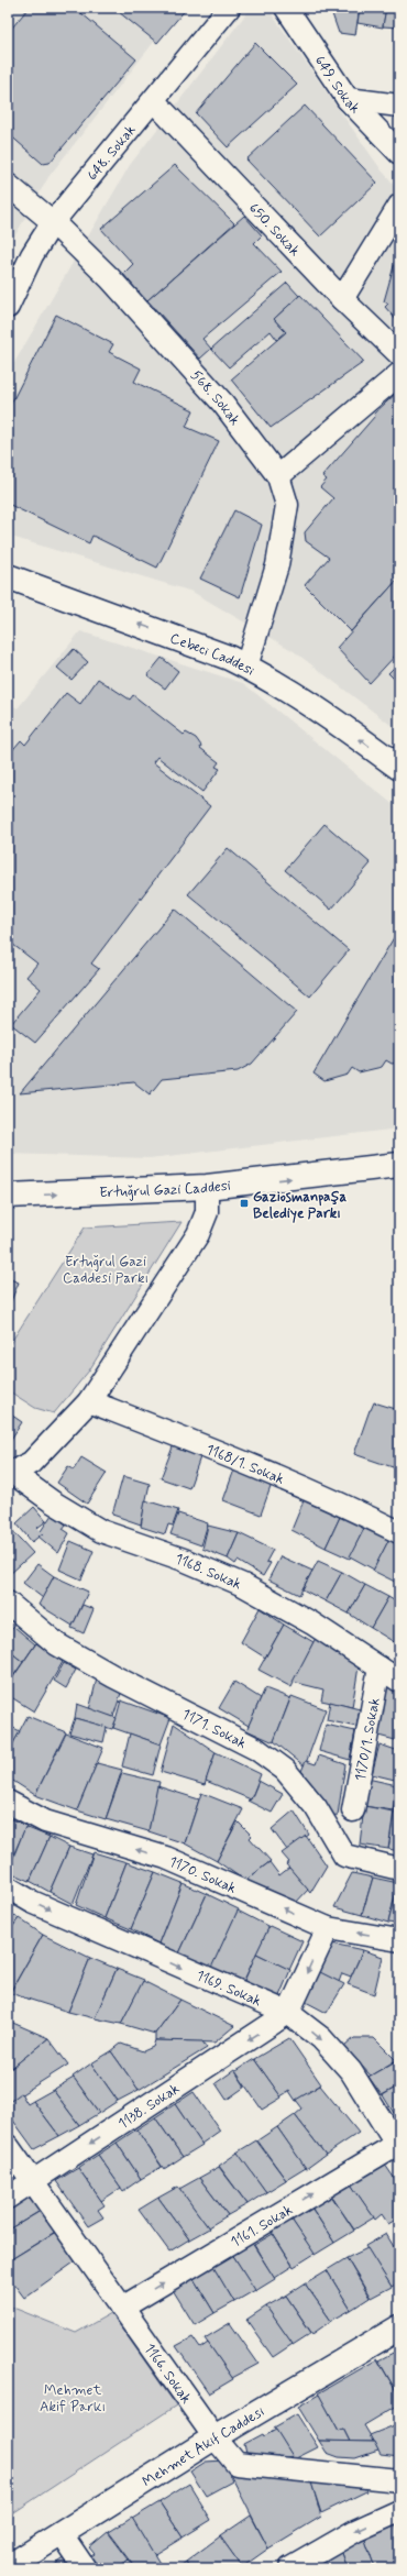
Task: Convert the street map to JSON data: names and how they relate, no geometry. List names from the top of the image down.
{
  "streets": {
    "main road": ["Cebeci Caddesi", "Ertuğrul Gazi Caddesi", "Mehmet Akif Caddesi"],
    "street": [
      "649. Sokak",
      "648. Sokak",
      "650. Sokak",
      "568. Sokak",
      "1168/1. Sokak",
      "1168. Sokak",
      "1171. Sokak",
      "1170/1. Sokak",
      "1170. Sokak",
      "1169. Sokak",
      "1138. Sokak",
      "1161. Sokak",
      "1166. Sokak"
    ]
  },
  "crossings": [
    ["648. Sokak", "650. Sokak"],
    ["648. Sokak", "568. Sokak"],
    ["568. Sokak", "Cebeci Caddesi"],
    ["1168. Sokak", "1170/1. Sokak"],
    ["1169. Sokak", "1138. Sokak"],
    ["1169. Sokak", "1161. Sokak"],
    ["1138. Sokak", "1166. Sokak"],
    ["1161. Sokak", "1166. Sokak"],
    ["1166. Sokak", "Mehmet Akif Caddesi"]
  ],
  "one_way": [
    "Cebeci Caddesi",
    "Ertuğrul Gazi Caddesi",
    "1170. Sokak",
    "1169. Sokak",
    "1138. Sokak",
    "1161. Sokak"
  ],
  "parks": ["Ertuğrul Gazi Caddesi Parkı", "Mehmet Akif Parkı"],
  "places": {
    "transit": ["Gaziosmanpaşa Belediye Parkı"]
  }
}
